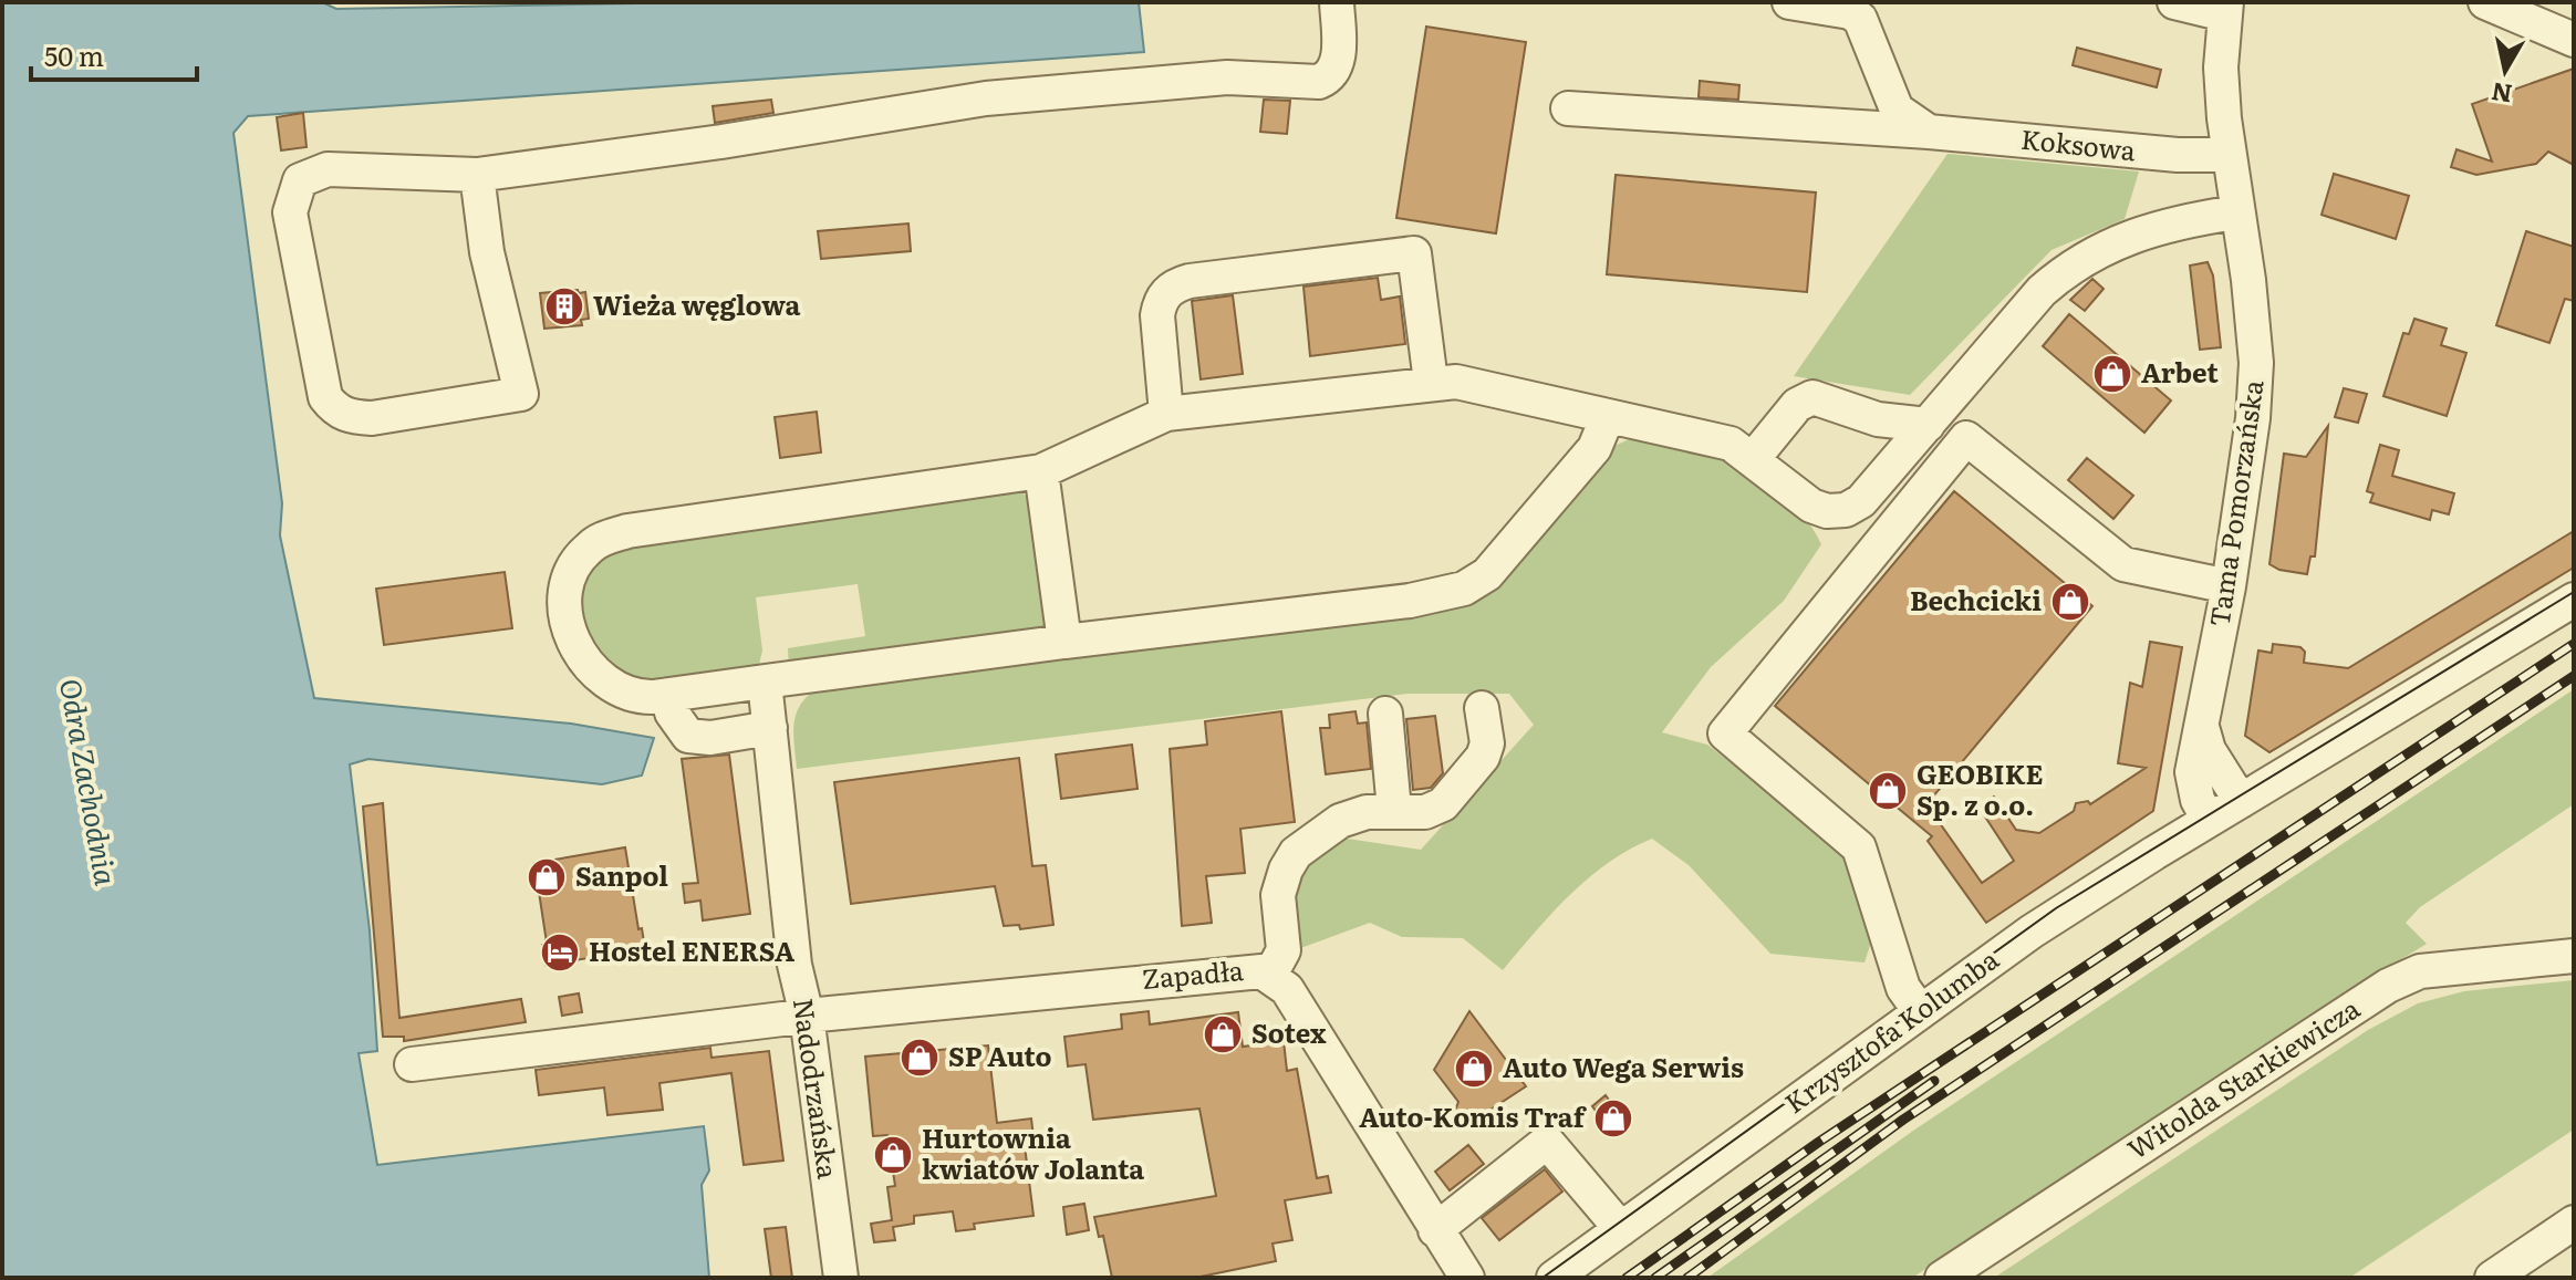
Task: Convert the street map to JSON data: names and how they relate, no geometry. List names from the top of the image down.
{
  "streets": {
    "street": [
      "Koksowa",
      "Tama Pomorzańska",
      "Zapadła",
      "Krzysztofa Kolumba",
      "Witolda Starkiewicza",
      "Nadodrzańska"
    ]
  },
  "crossings": [
    ["Koksowa", "Tama Pomorzańska"],
    ["Tama Pomorzańska", "Krzysztofa Kolumba"],
    ["Zapadła", "Nadodrzańska"]
  ],
  "water": ["Odra Zachodnia"],
  "places": {
    "building": ["Wieża węglowa"],
    "shop": [
      "Arbet",
      "Bechcicki",
      "GEOBIKE Sp. z o.o.",
      "Sanpol",
      "Sotex",
      "SP Auto",
      "Auto Wega Serwis",
      "Auto-Komis Traf",
      "Hurtownia kwiatów Jolanta"
    ],
    "hotel": ["Hostel ENERSA"]
  },
  "scale_bar": "50 m",
  "north": "bottom"
}
